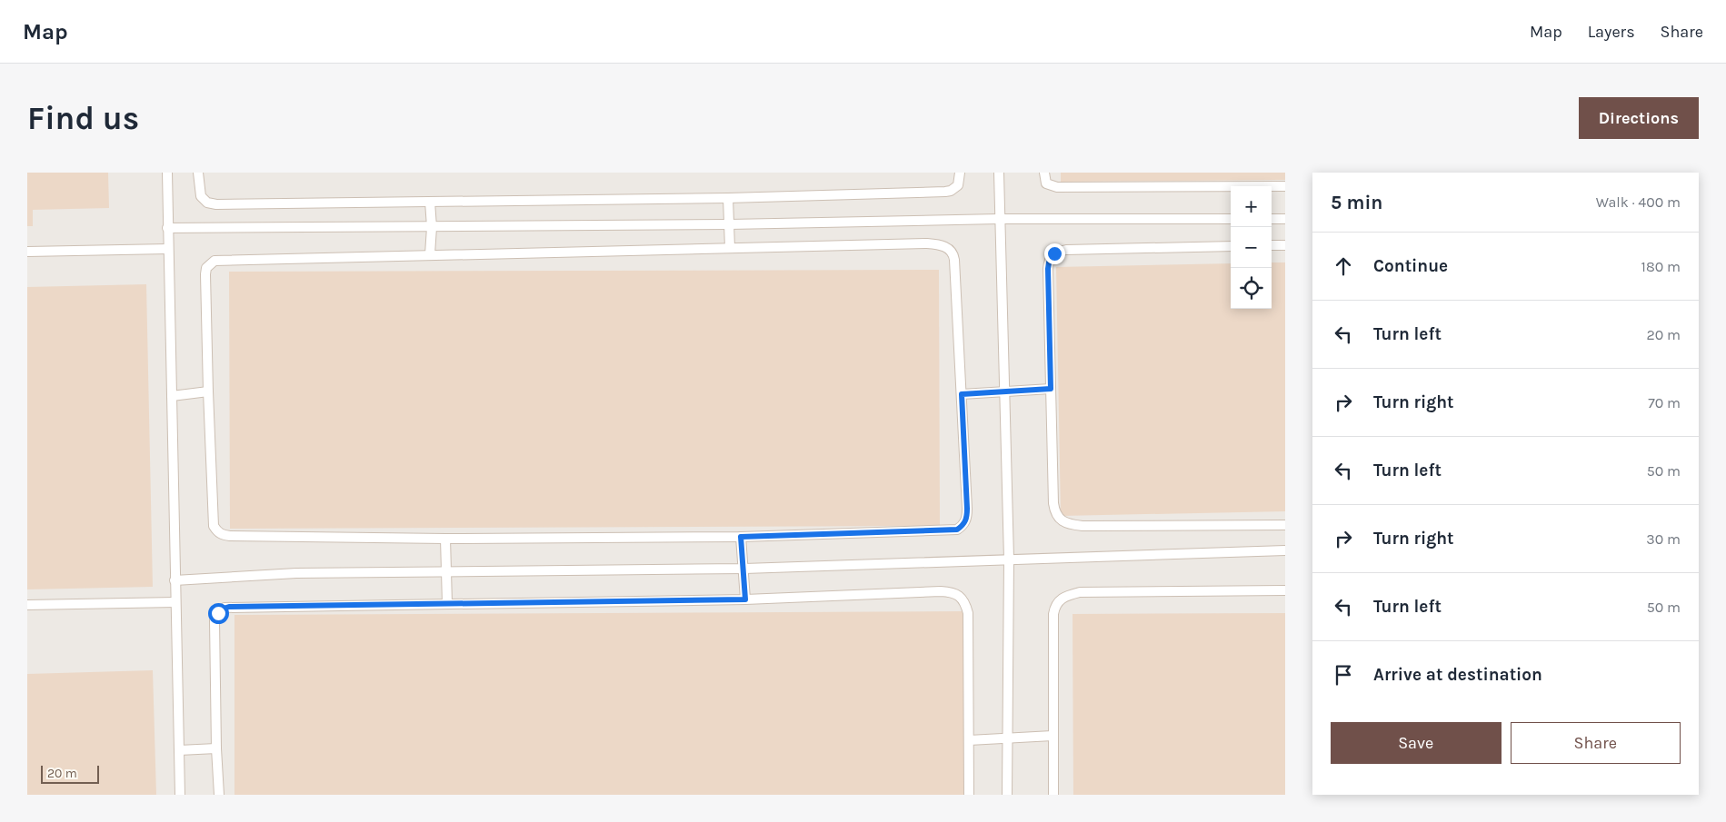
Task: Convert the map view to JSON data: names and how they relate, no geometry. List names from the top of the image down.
{
  "scale_bar": "20 m",
  "page": {
    "header": "Map",
    "nav": ["Map", "Layers", "Share"],
    "buttons": [
      "Directions",
      ["Save", "Share"]
    ],
    "title": "Find us",
    "heading": ["5 min", "Walk · 400 m"],
    "map_buttons": ["+", "−"],
    "list": [
      ["Continue", "180 m"],
      ["Turn left", "20 m"],
      ["Turn right", "70 m"],
      ["Turn left", "50 m"],
      ["Turn right", "30 m"],
      ["Turn left", "50 m"],
      "Arrive at destination"
    ],
    "scale": "20 m"
  }
}
